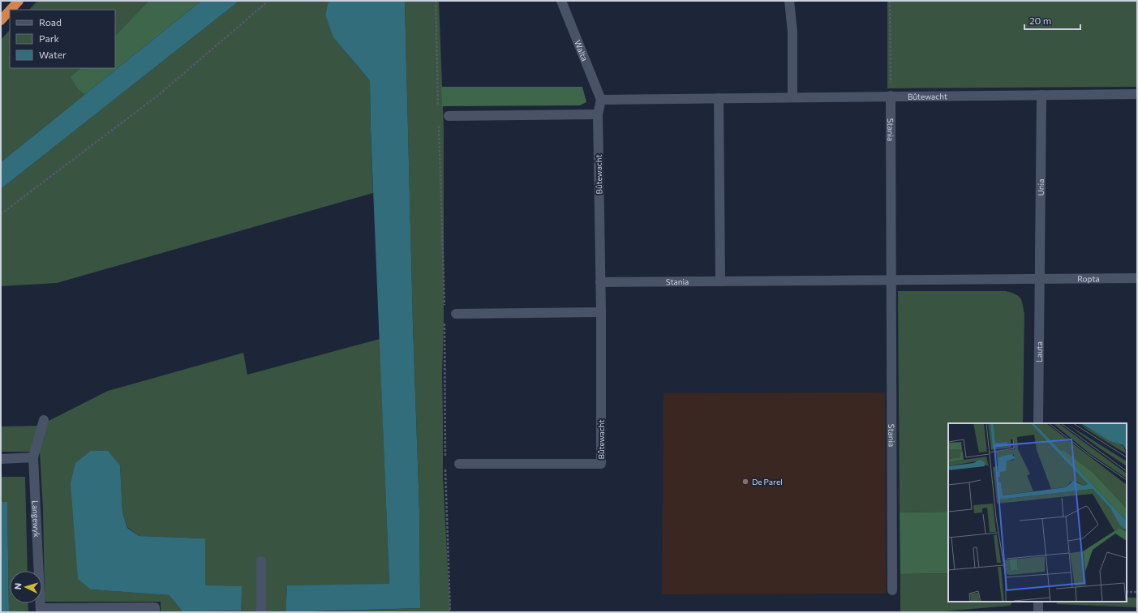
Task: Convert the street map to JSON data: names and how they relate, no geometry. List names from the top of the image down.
{
  "streets": {
    "street": [
      "Walta",
      "Bûtewacht",
      "Stania",
      "Unia",
      "Ropta",
      "Lauta",
      "Langewyk"
    ]
  },
  "crossings": [
    ["Walta", "Bûtewacht"],
    ["Bûtewacht", "Stania"],
    ["Bûtewacht", "Unia"],
    ["Stania", "Unia"],
    ["Stania", "Ropta"],
    ["Stania", "Lauta"],
    ["Unia", "Ropta"],
    ["Unia", "Lauta"],
    ["Ropta", "Lauta"]
  ],
  "places": ["De Parel"],
  "legend": ["Road", "Park", "Water"],
  "scale_bar": "20 m",
  "north": "left"
}
